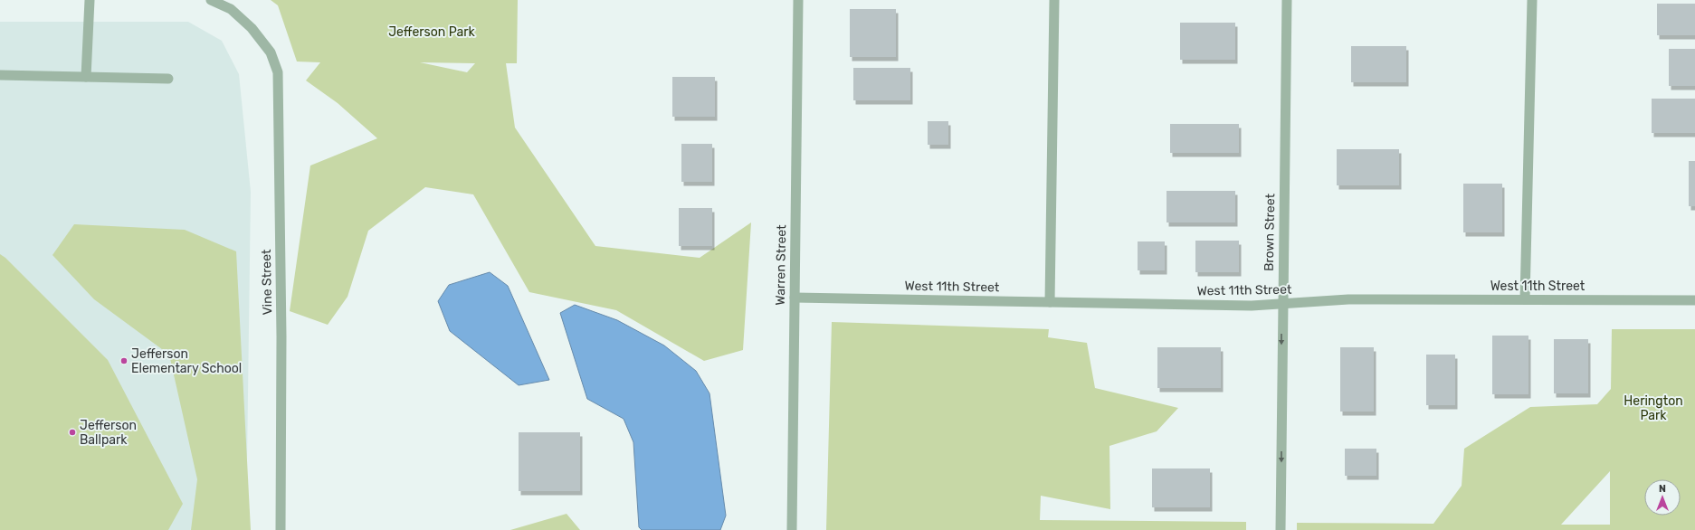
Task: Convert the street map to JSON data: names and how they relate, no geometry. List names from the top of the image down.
{
  "streets": {
    "street": [
      "Brown Street",
      "Warren Street",
      "Vine Street",
      "West 11th Street"
    ]
  },
  "crossings": [
    ["Brown Street", "West 11th Street"],
    ["Warren Street", "West 11th Street"]
  ],
  "one_way": ["Brown Street"],
  "parks": ["Jefferson Park", "Herington Park"],
  "places": ["Jefferson Elementary School", "Jefferson Ballpark"],
  "north": "top"
}
